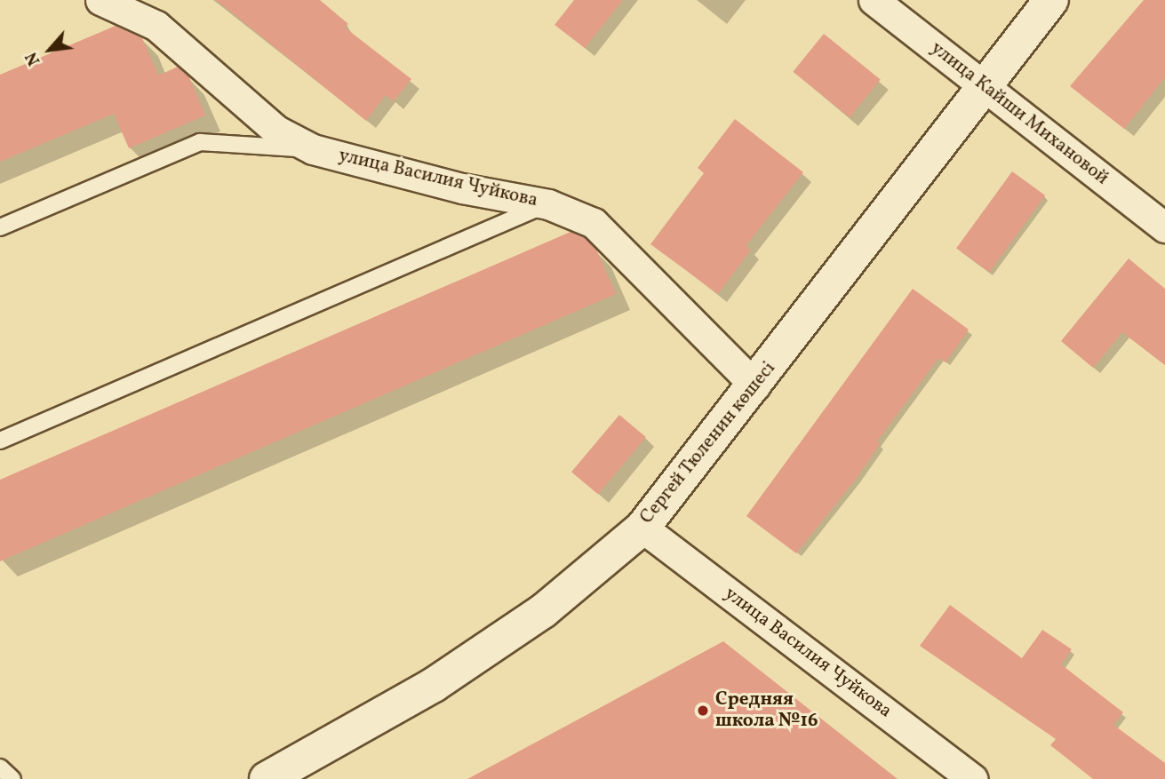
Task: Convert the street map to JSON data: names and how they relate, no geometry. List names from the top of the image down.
{
  "streets": {
    "main road": ["Сергей Тюленин көшесі"],
    "street": ["улица Кайши Михановой", "улица Василия Чуйкова"]
  },
  "crossings": [
    ["улица Кайши Михановой", "Сергей Тюленин көшесі"],
    ["улица Василия Чуйкова", "Сергей Тюленин көшесі"]
  ],
  "places": ["Средняя школа №16"],
  "north": "bottom left"
}
